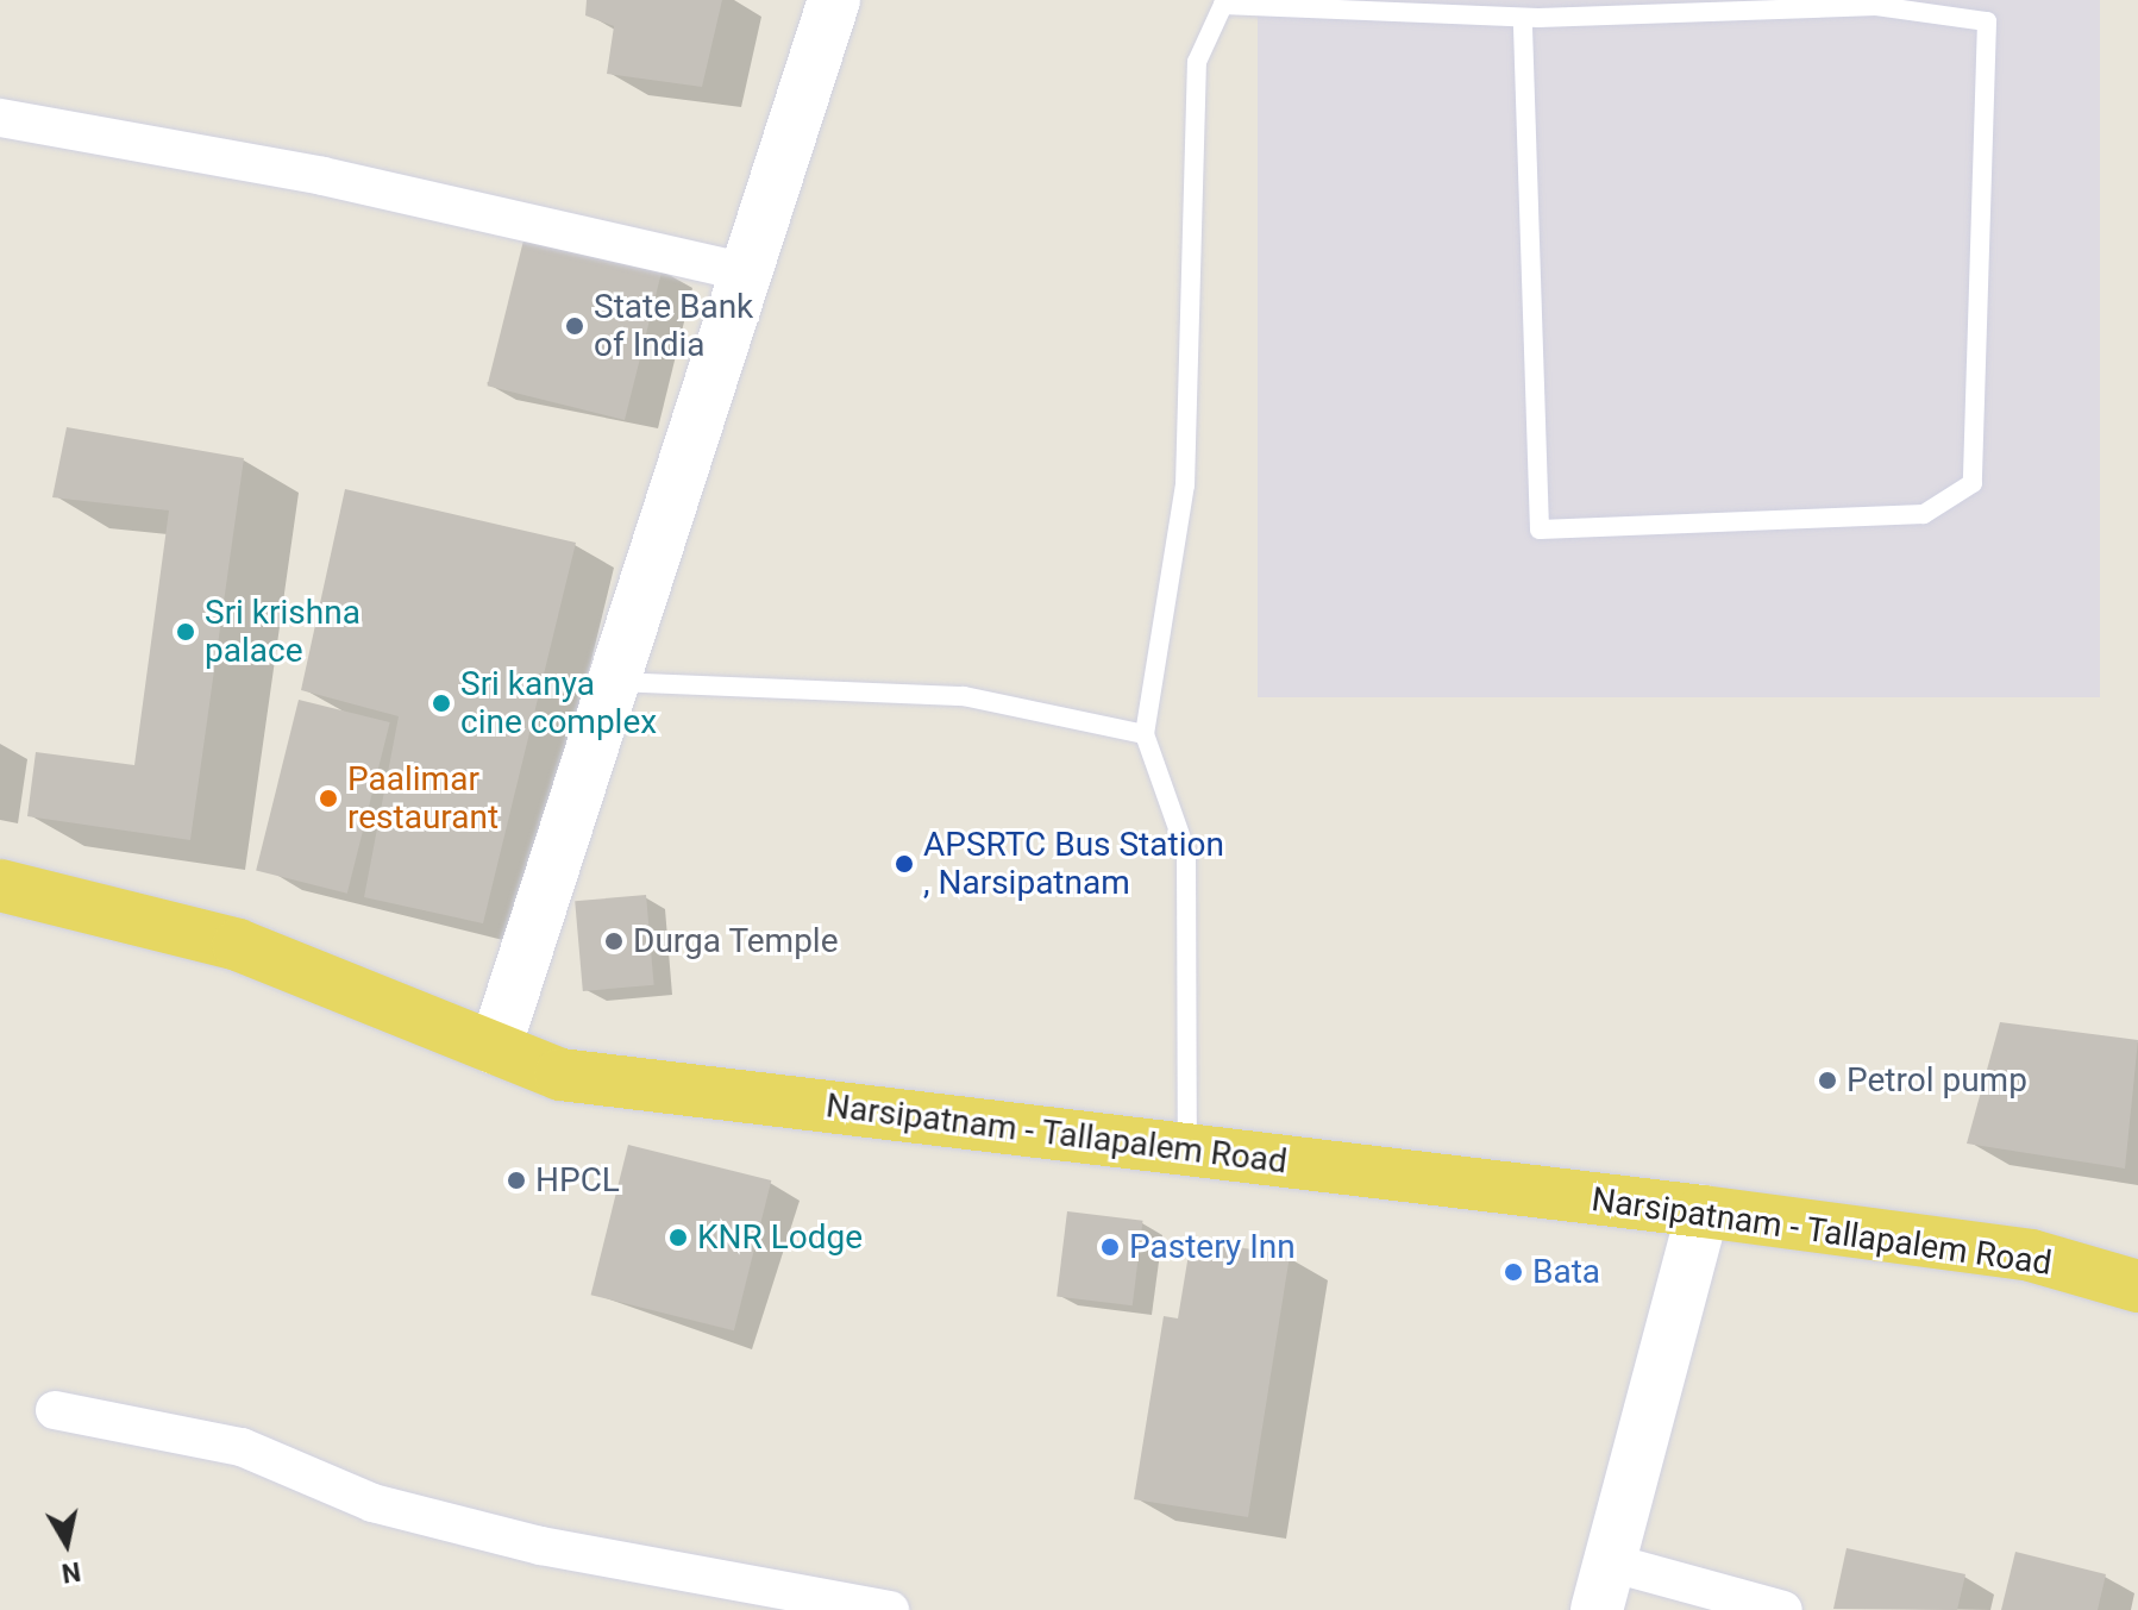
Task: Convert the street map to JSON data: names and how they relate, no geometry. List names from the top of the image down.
{
  "streets": {
    "main road": ["Narsipatnam - Tallapalem Road"]
  },
  "places": [
    "State Bank of India",
    "Sri krishna palace",
    "Sri kanya cine complex",
    "Paalimar restaurant",
    "APSRTC Bus Station , Narsipatnam",
    "Durga Temple",
    "Petrol pump",
    "HPCL",
    "KNR Lodge",
    "Pastery Inn",
    "Bata"
  ],
  "north": "bottom"
}
